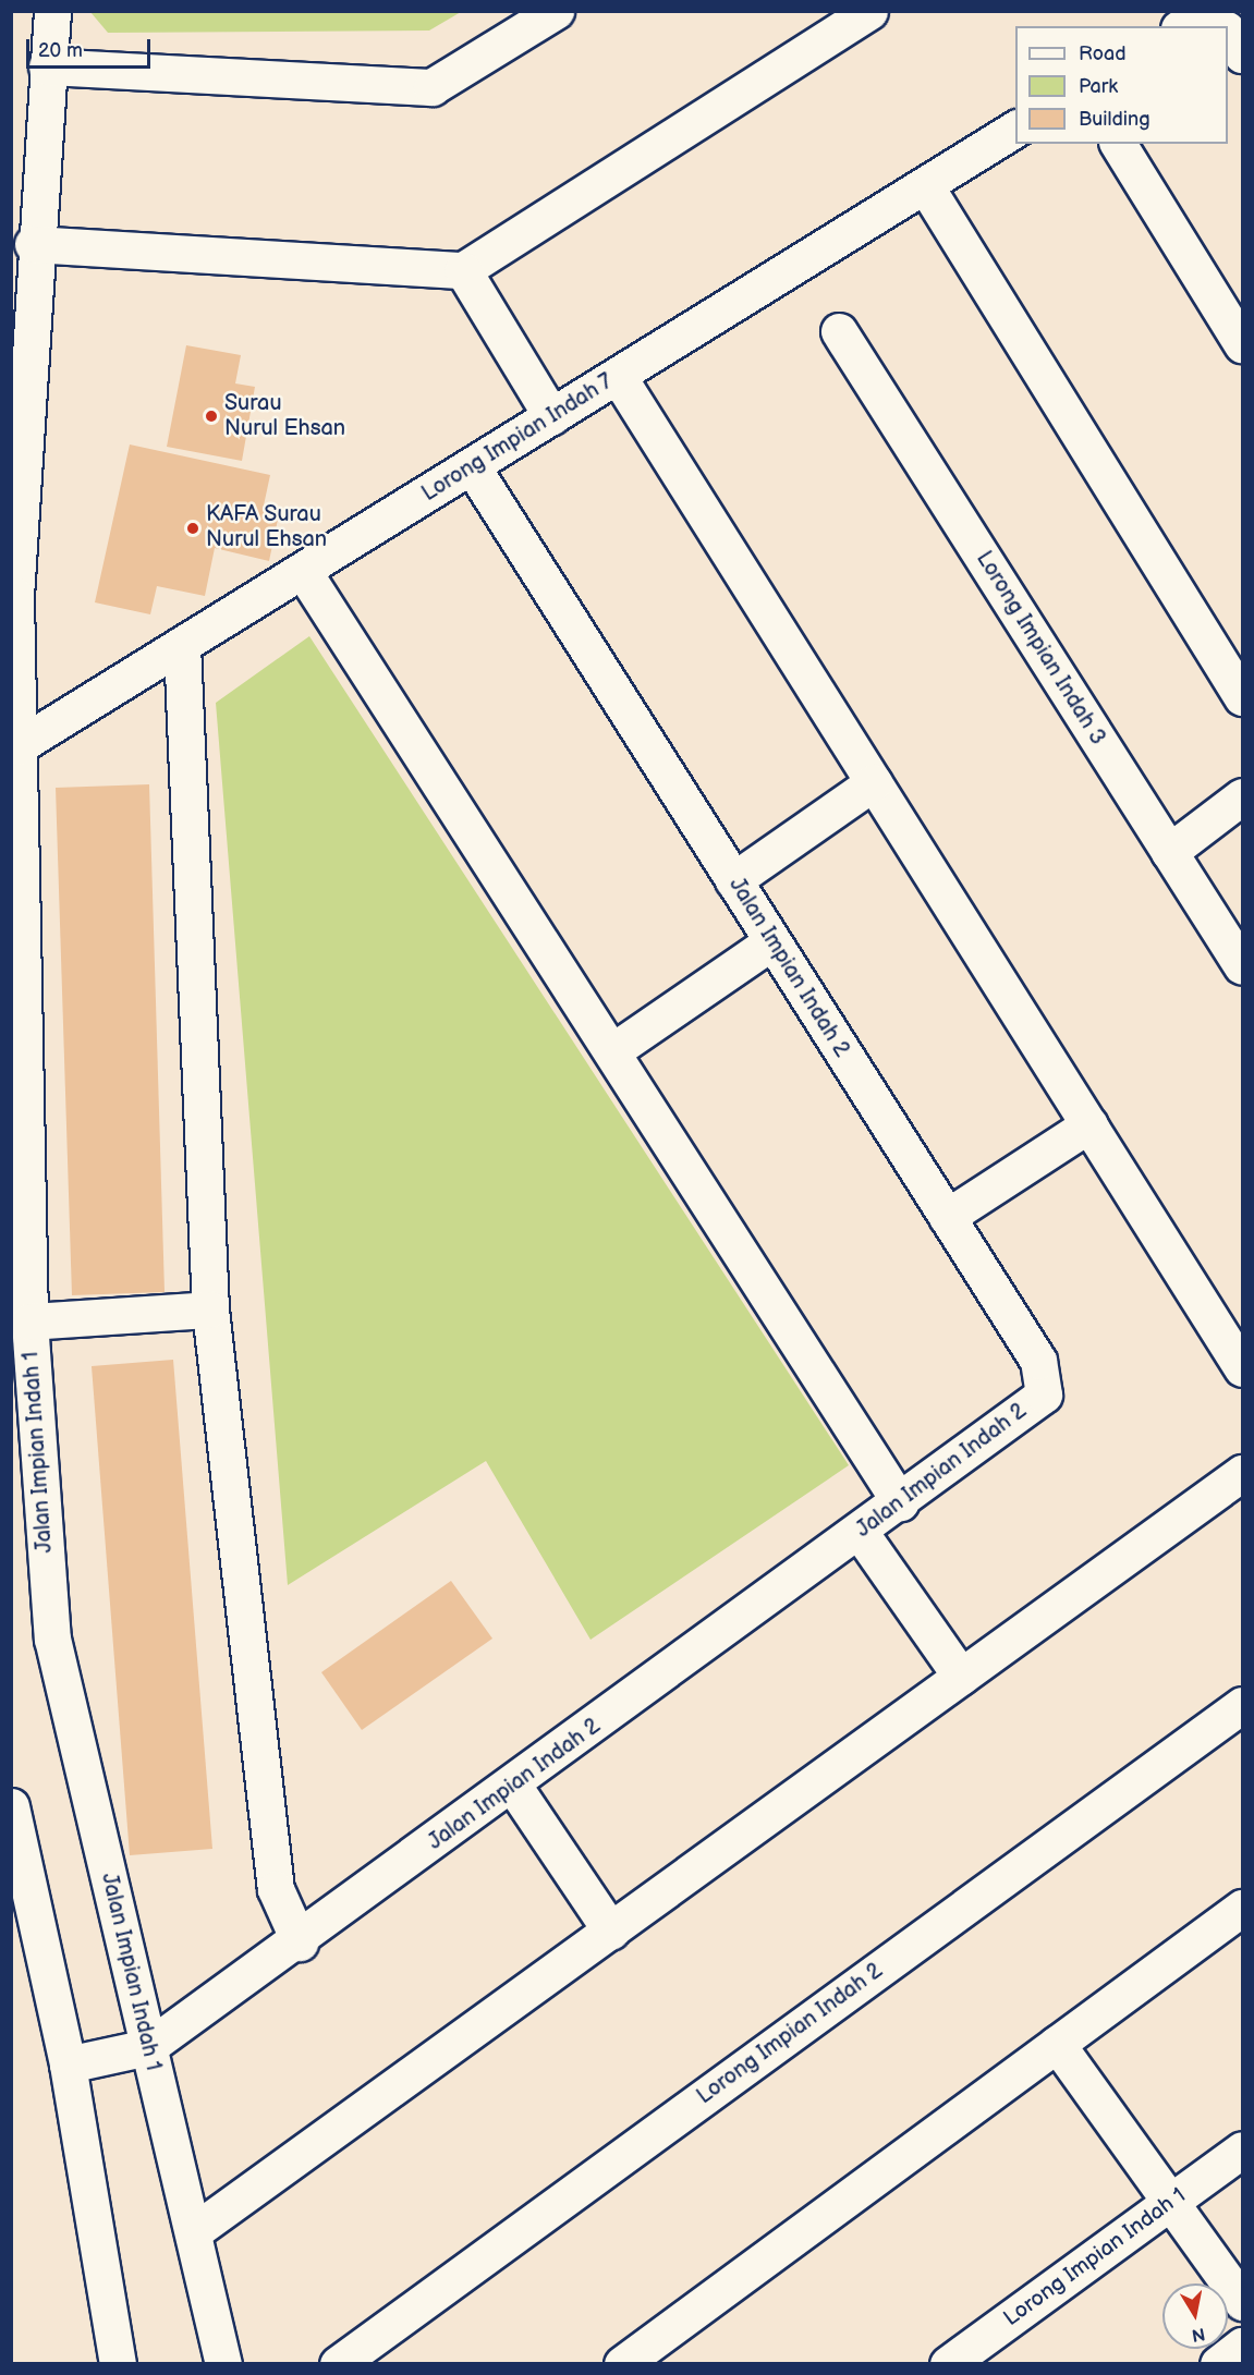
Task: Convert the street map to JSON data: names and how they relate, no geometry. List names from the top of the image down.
{
  "streets": {
    "street": [
      "Lorong Impian Indah 7",
      "Lorong Impian Indah 3",
      "Jalan Impian Indah 2",
      "Jalan Impian Indah 1",
      "Lorong Impian Indah 2",
      "Lorong Impian Indah 1"
    ]
  },
  "crossings": [
    ["Lorong Impian Indah 7", "Jalan Impian Indah 2"],
    ["Lorong Impian Indah 7", "Jalan Impian Indah 1"],
    ["Jalan Impian Indah 2", "Jalan Impian Indah 1"]
  ],
  "places": ["Surau Nurul Ehsan", "KAFA Surau Nurul Ehsan"],
  "legend": ["Road", "Park", "Building"],
  "scale_bar": "20 m",
  "north": "bottom"
}
